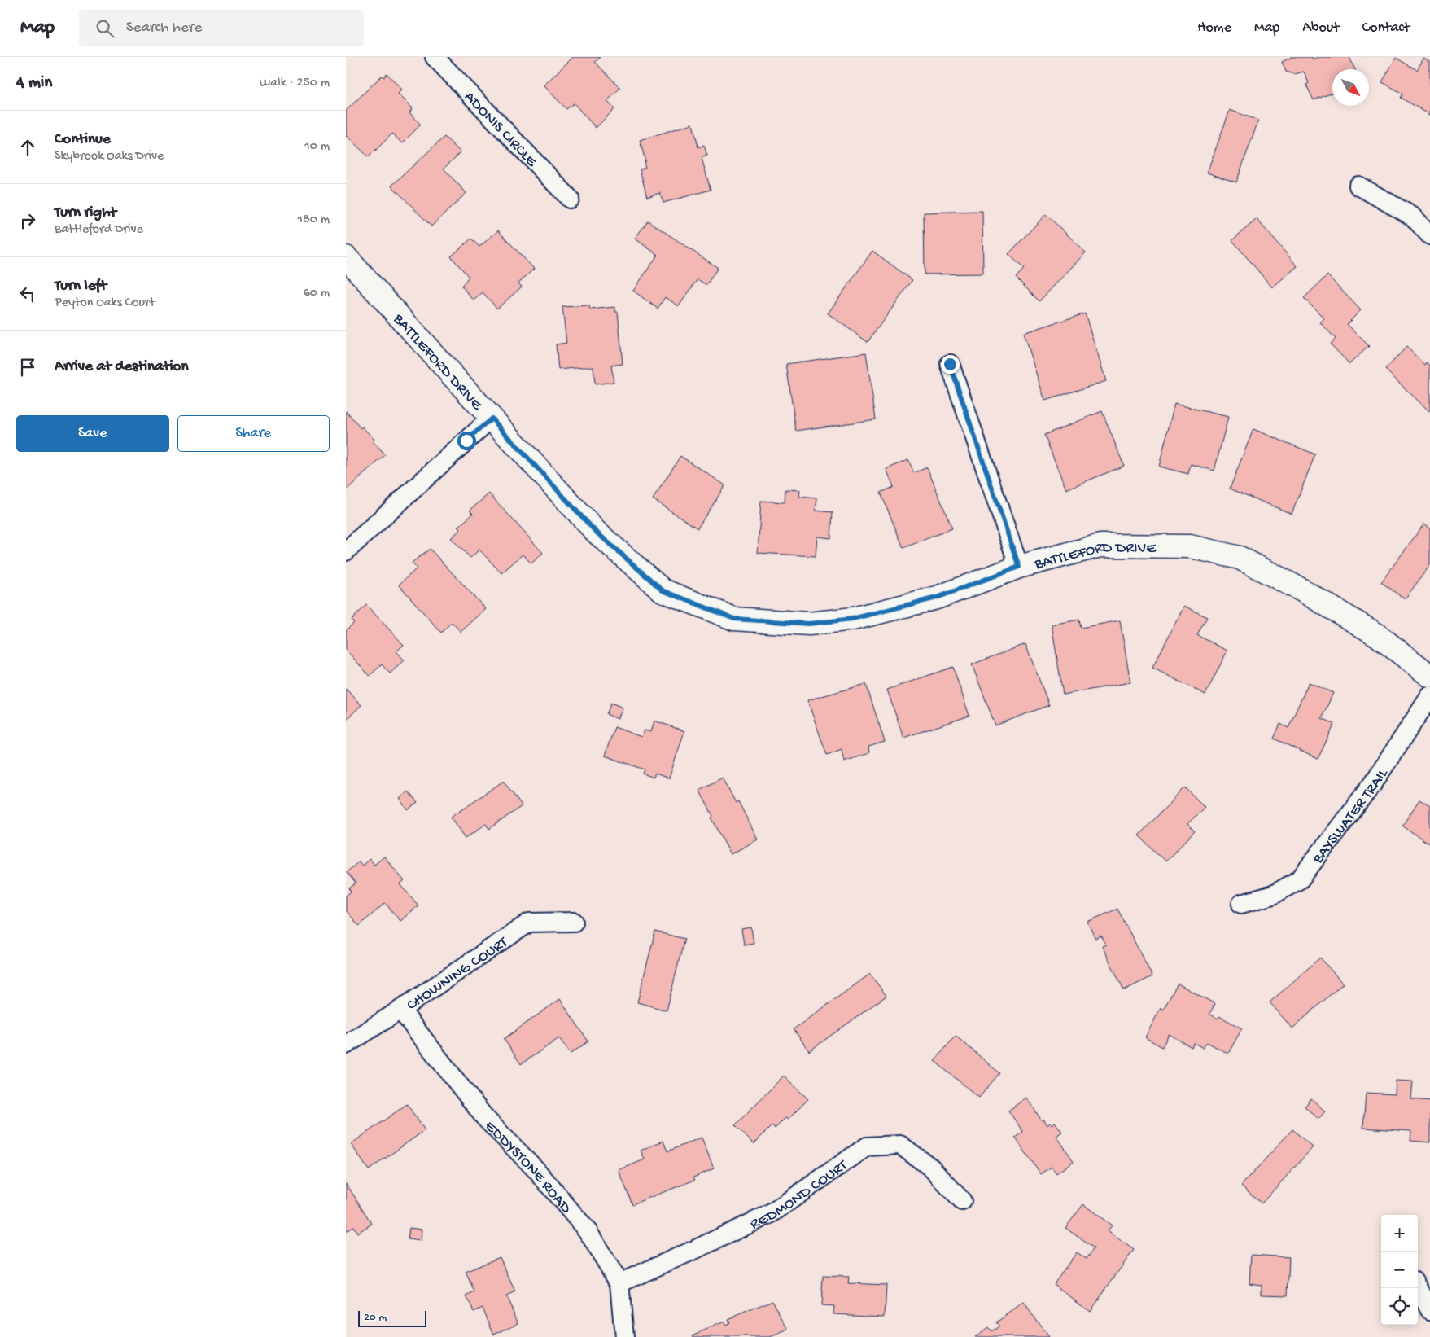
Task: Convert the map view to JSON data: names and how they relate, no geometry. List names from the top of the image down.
{
  "streets": {
    "street": [
      "ADONIS CIRCLE",
      "BATTLEFORD DRIVE",
      "BAYSWATER TRAIL",
      "CHOWNING COURT",
      "EDDYSTONE ROAD",
      "REDMOND COURT"
    ]
  },
  "crossings": [
    ["CHOWNING COURT", "EDDYSTONE ROAD"],
    ["EDDYSTONE ROAD", "REDMOND COURT"]
  ],
  "scale_bar": "20 m",
  "north": "bottom right",
  "page": {
    "header": "Map",
    "search": "Search here",
    "nav": [
      "Home",
      "Map",
      "About",
      "Contact"
    ],
    "heading": ["4 min", "Walk · 250 m"],
    "list": [
      ["Continue", "Skybrook Oaks Drive", "10 m"],
      ["Turn right", "Battleford Drive", "180 m"],
      ["Turn left", "Peyton Oaks Court", "60 m"],
      "Arrive at destination"
    ],
    "buttons": ["Save", "Share"],
    "map_buttons": ["+", "−"],
    "scale": "20 m"
  }
}
